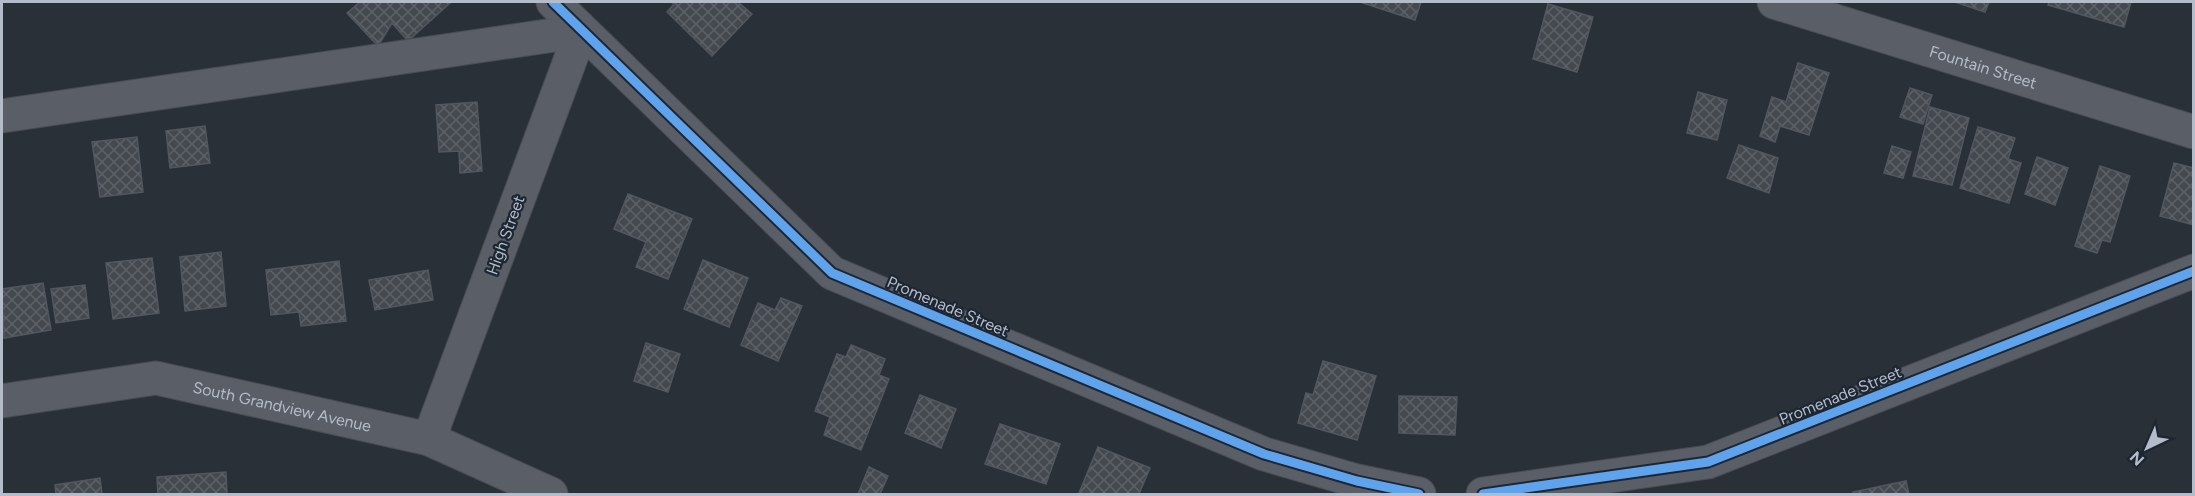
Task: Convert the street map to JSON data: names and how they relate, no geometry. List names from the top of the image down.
{
  "streets": {
    "street": [
      "Fountain Street",
      "High Street",
      "Promenade Street",
      "South Grandview Avenue"
    ]
  },
  "crossings": [
    ["High Street", "Promenade Street"],
    ["High Street", "South Grandview Avenue"]
  ],
  "north": "bottom left"
}
